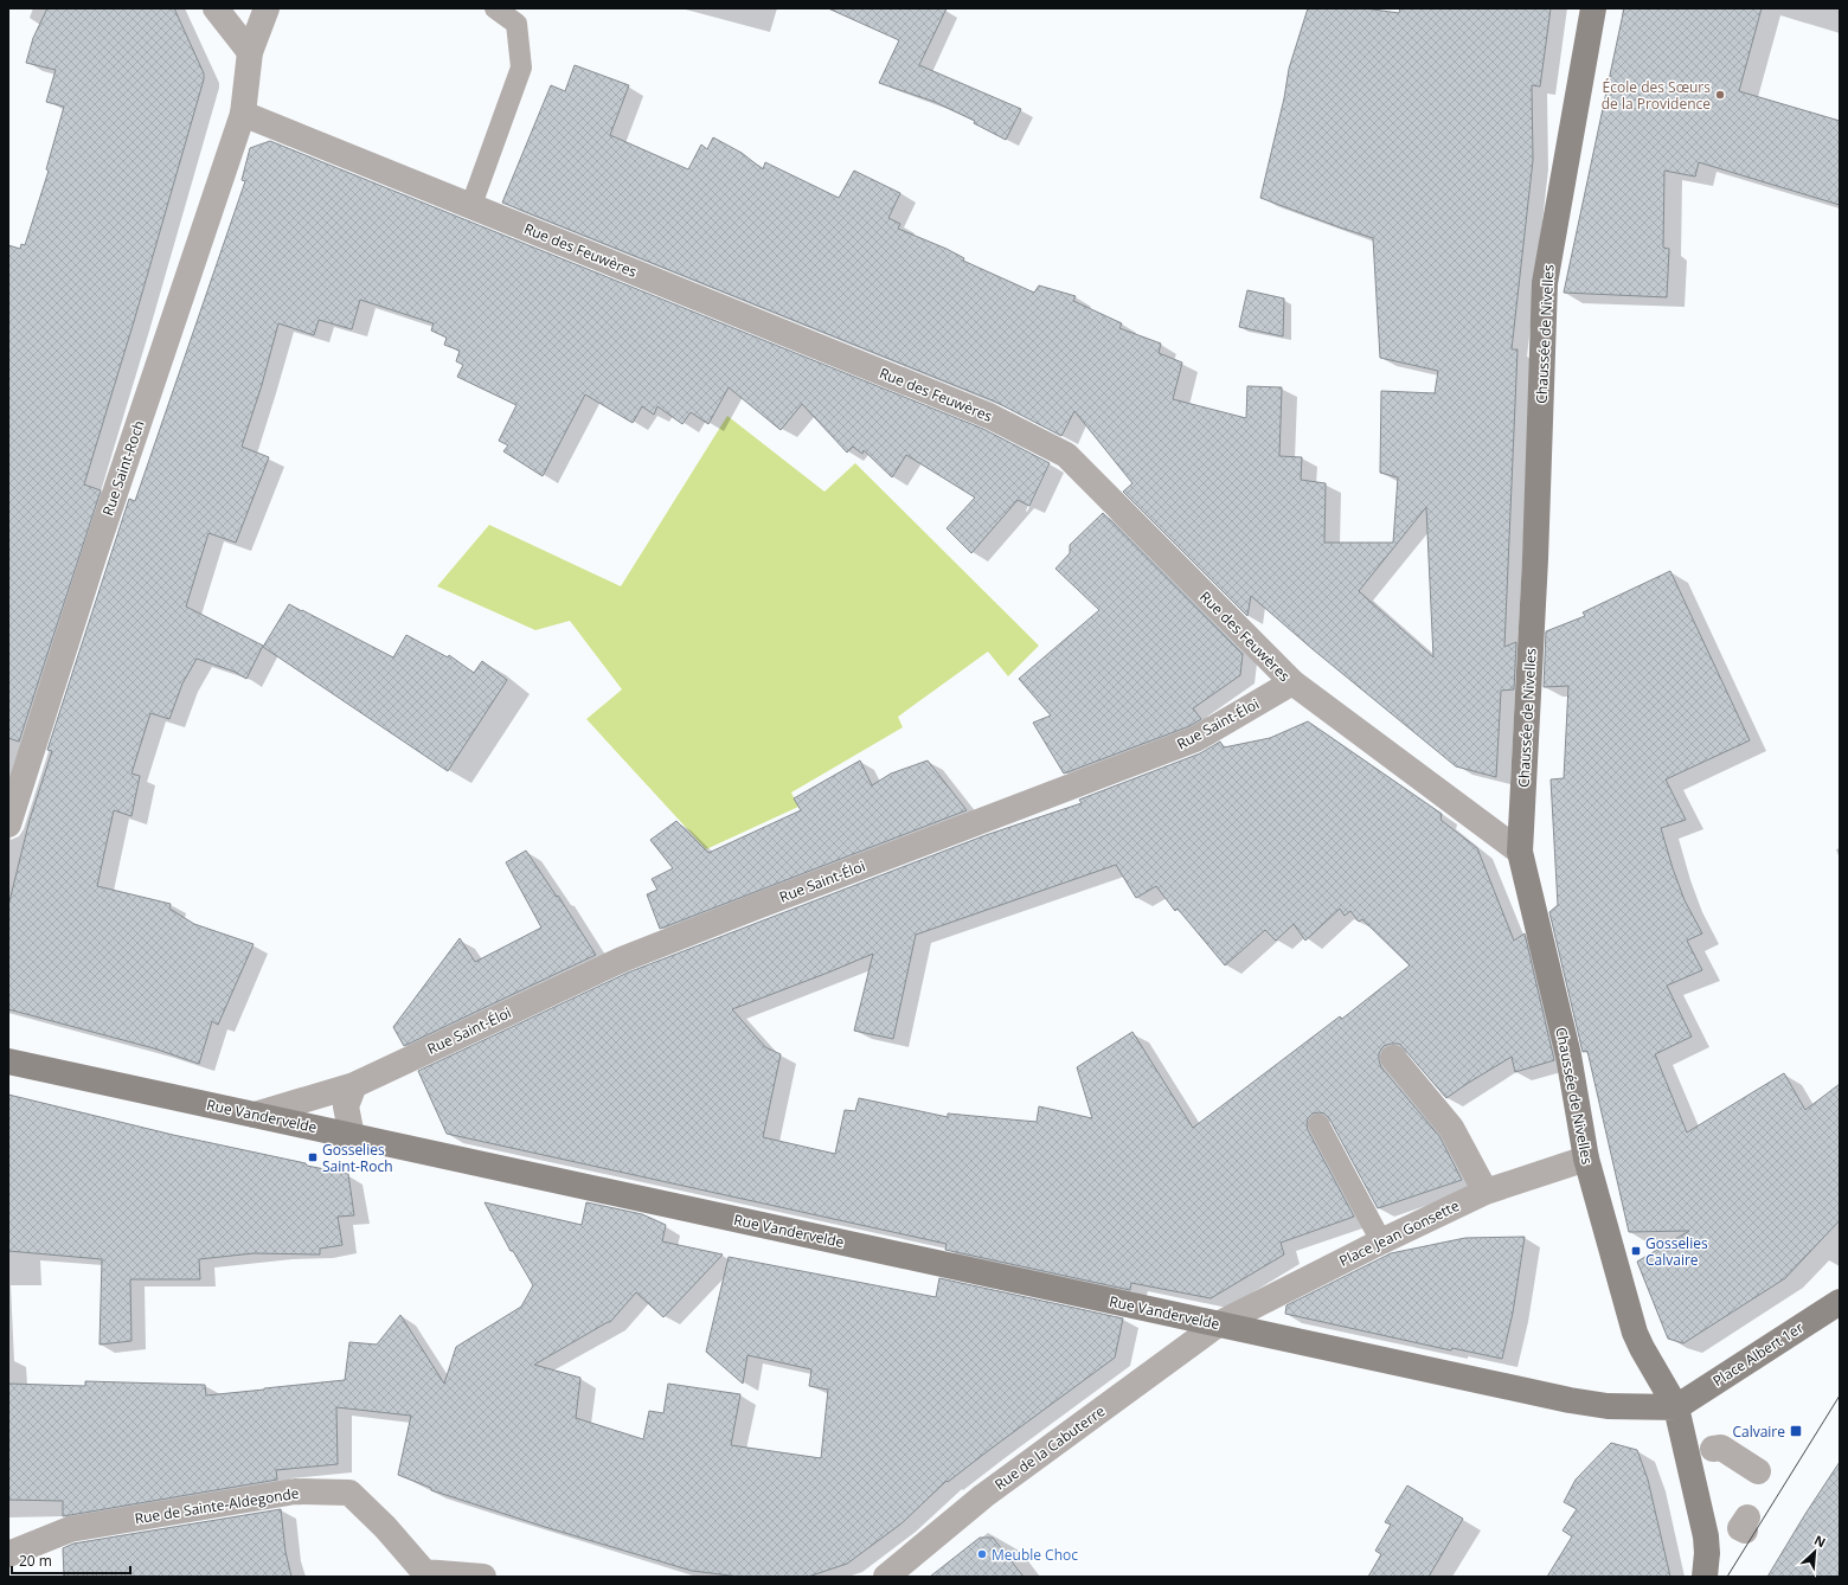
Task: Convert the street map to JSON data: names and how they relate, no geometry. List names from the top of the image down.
{
  "streets": {
    "main road": ["Chaussée de Nivelles", "Rue Vandervelde", "Place Albert 1er"],
    "street": [
      "Rue des Feuwères",
      "Rue Saint-Roch",
      "Rue Saint-Éloi",
      "Place Jean Gonsette",
      "Rue de la Cabuterre",
      "Rue de Sainte-Aldegonde"
    ]
  },
  "crossings": [
    ["Rue des Feuwères", "Chaussée de Nivelles"],
    ["Rue des Feuwères", "Rue Saint-Roch"],
    ["Rue des Feuwères", "Rue Saint-Éloi"],
    ["Chaussée de Nivelles", "Rue Vandervelde"],
    ["Chaussée de Nivelles", "Place Jean Gonsette"],
    ["Chaussée de Nivelles", "Place Albert 1er"],
    ["Rue Saint-Éloi", "Rue Vandervelde"],
    ["Rue Vandervelde", "Place Jean Gonsette"],
    ["Rue Vandervelde", "Place Albert 1er"],
    ["Rue Vandervelde", "Rue de la Cabuterre"],
    ["Place Jean Gonsette", "Rue de la Cabuterre"]
  ],
  "places": {
    "other": ["École des Sœurs de la Providence", "Meuble Choc"],
    "transit": ["Gosselies Saint-Roch", "Gosselies Calvaire", "Calvaire"]
  },
  "scale_bar": "20 m",
  "north": "top right"
}
